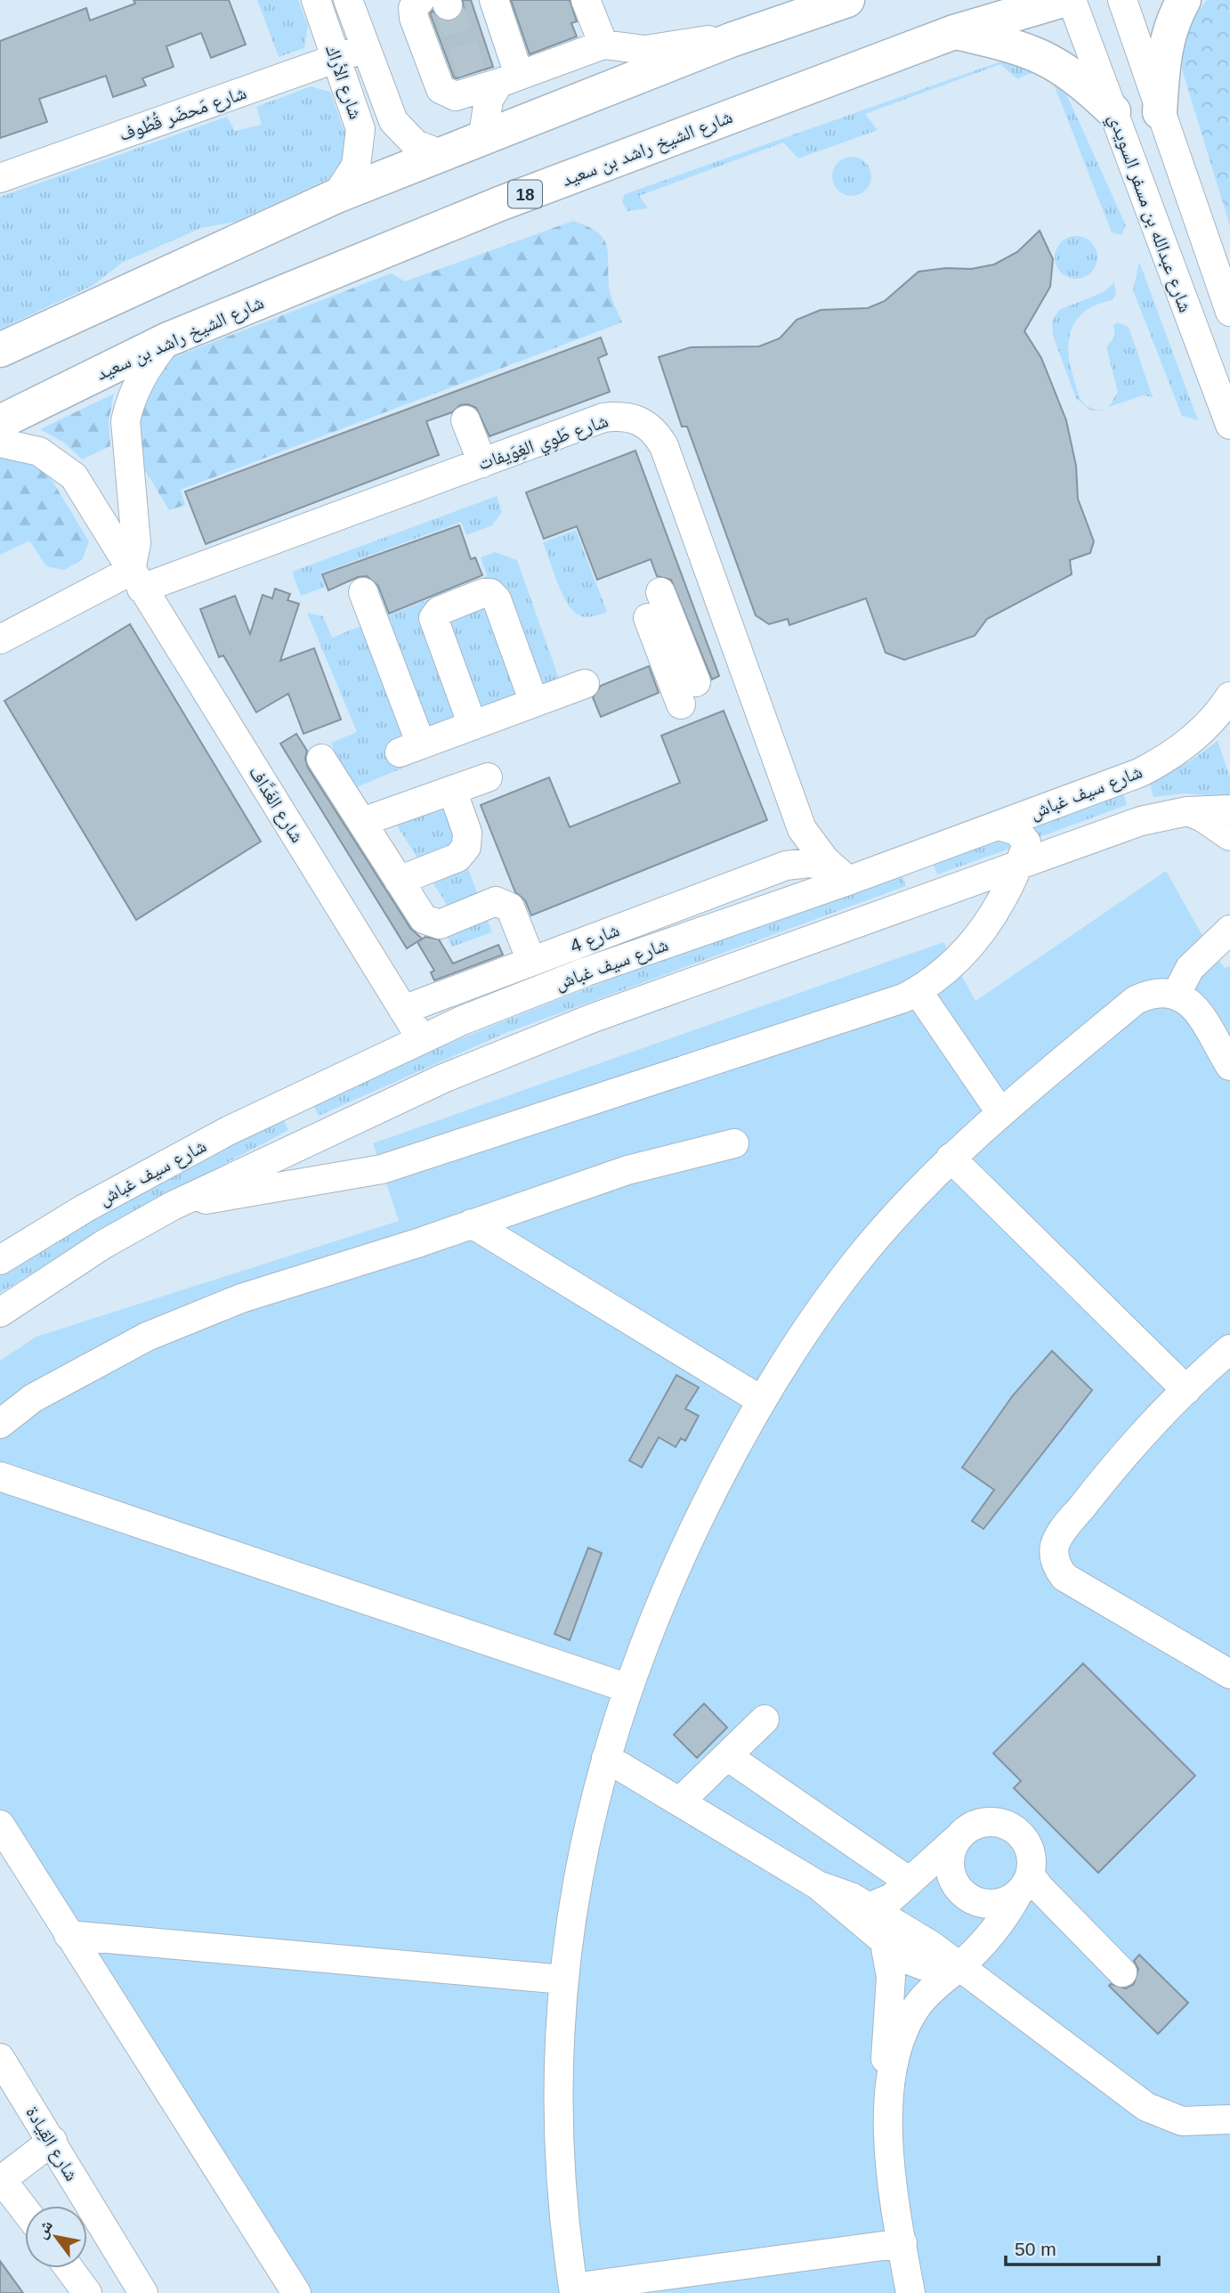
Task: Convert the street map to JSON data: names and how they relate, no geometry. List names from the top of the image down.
{
  "streets": {
    "main road": ["شارع الشيخ راشد بن سعيد", "18"],
    "street": [
      "شارع الأراك",
      "شارع مَحضَر قُطُوف",
      "شارع عبدالله بن مسفر السويدي",
      "شارع طَوِي الغِوَيفات",
      "شارع سيف غباش",
      "شارع الغَدَّاف",
      "شارع 4",
      "شارع القِيادة"
    ]
  },
  "crossings": [
    ["شارع الأراك", "شارع مَحضَر قُطُوف"],
    ["شارع طَوِي الغِوَيفات", "شارع سيف غباش"],
    ["شارع طَوِي الغِوَيفات", "شارع الغَدَّاف"],
    ["شارع طَوِي الغِوَيفات", "شارع 4"],
    ["شارع سيف غباش", "شارع الغَدَّاف"],
    ["شارع سيف غباش", "شارع 4"],
    ["شارع الغَدَّاف", "شارع 4"]
  ],
  "scale_bar": "50 m",
  "north": "top left"
}
